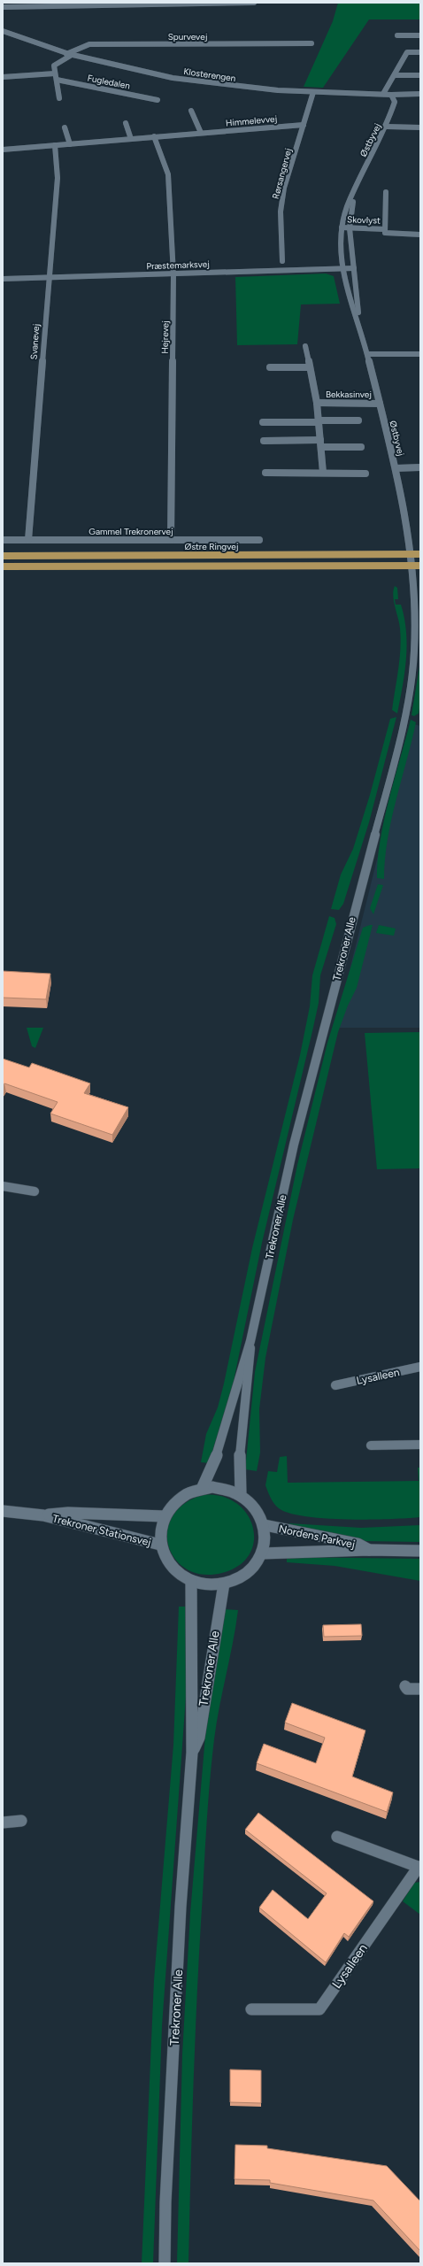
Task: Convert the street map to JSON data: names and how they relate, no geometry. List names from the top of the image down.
{
  "streets": {
    "main road": ["Østre Ringvej"],
    "street": [
      "Spurvevej",
      "Klosterengen",
      "Fugledalen",
      "Himmelevvej",
      "Østbyvej",
      "Rørsangervej",
      "Skovlyst",
      "Præstemarksvej",
      "Hejrevej",
      "Svanevej",
      "Bekkasinvej",
      "Gammel Trekronervej",
      "Trekroner Alle",
      "Lysalleen",
      "Trekroner Stationsvej",
      "Nordens Parkvej"
    ]
  },
  "crossings": [
    ["Spurvevej", "Klosterengen"],
    ["Klosterengen", "Østbyvej"],
    ["Klosterengen", "Rørsangervej"],
    ["Himmelevvej", "Rørsangervej"],
    ["Himmelevvej", "Hejrevej"],
    ["Himmelevvej", "Svanevej"],
    ["Østbyvej", "Skovlyst"],
    ["Østbyvej", "Præstemarksvej"],
    ["Østbyvej", "Bekkasinvej"],
    ["Østbyvej", "Østre Ringvej"],
    ["Østbyvej", "Trekroner Alle"],
    ["Præstemarksvej", "Hejrevej"],
    ["Præstemarksvej", "Svanevej"],
    ["Hejrevej", "Gammel Trekronervej"],
    ["Svanevej", "Gammel Trekronervej"],
    ["Østre Ringvej", "Trekroner Alle"],
    ["Trekroner Alle", "Trekroner Stationsvej"],
    ["Trekroner Alle", "Nordens Parkvej"],
    ["Trekroner Stationsvej", "Nordens Parkvej"]
  ]
}
